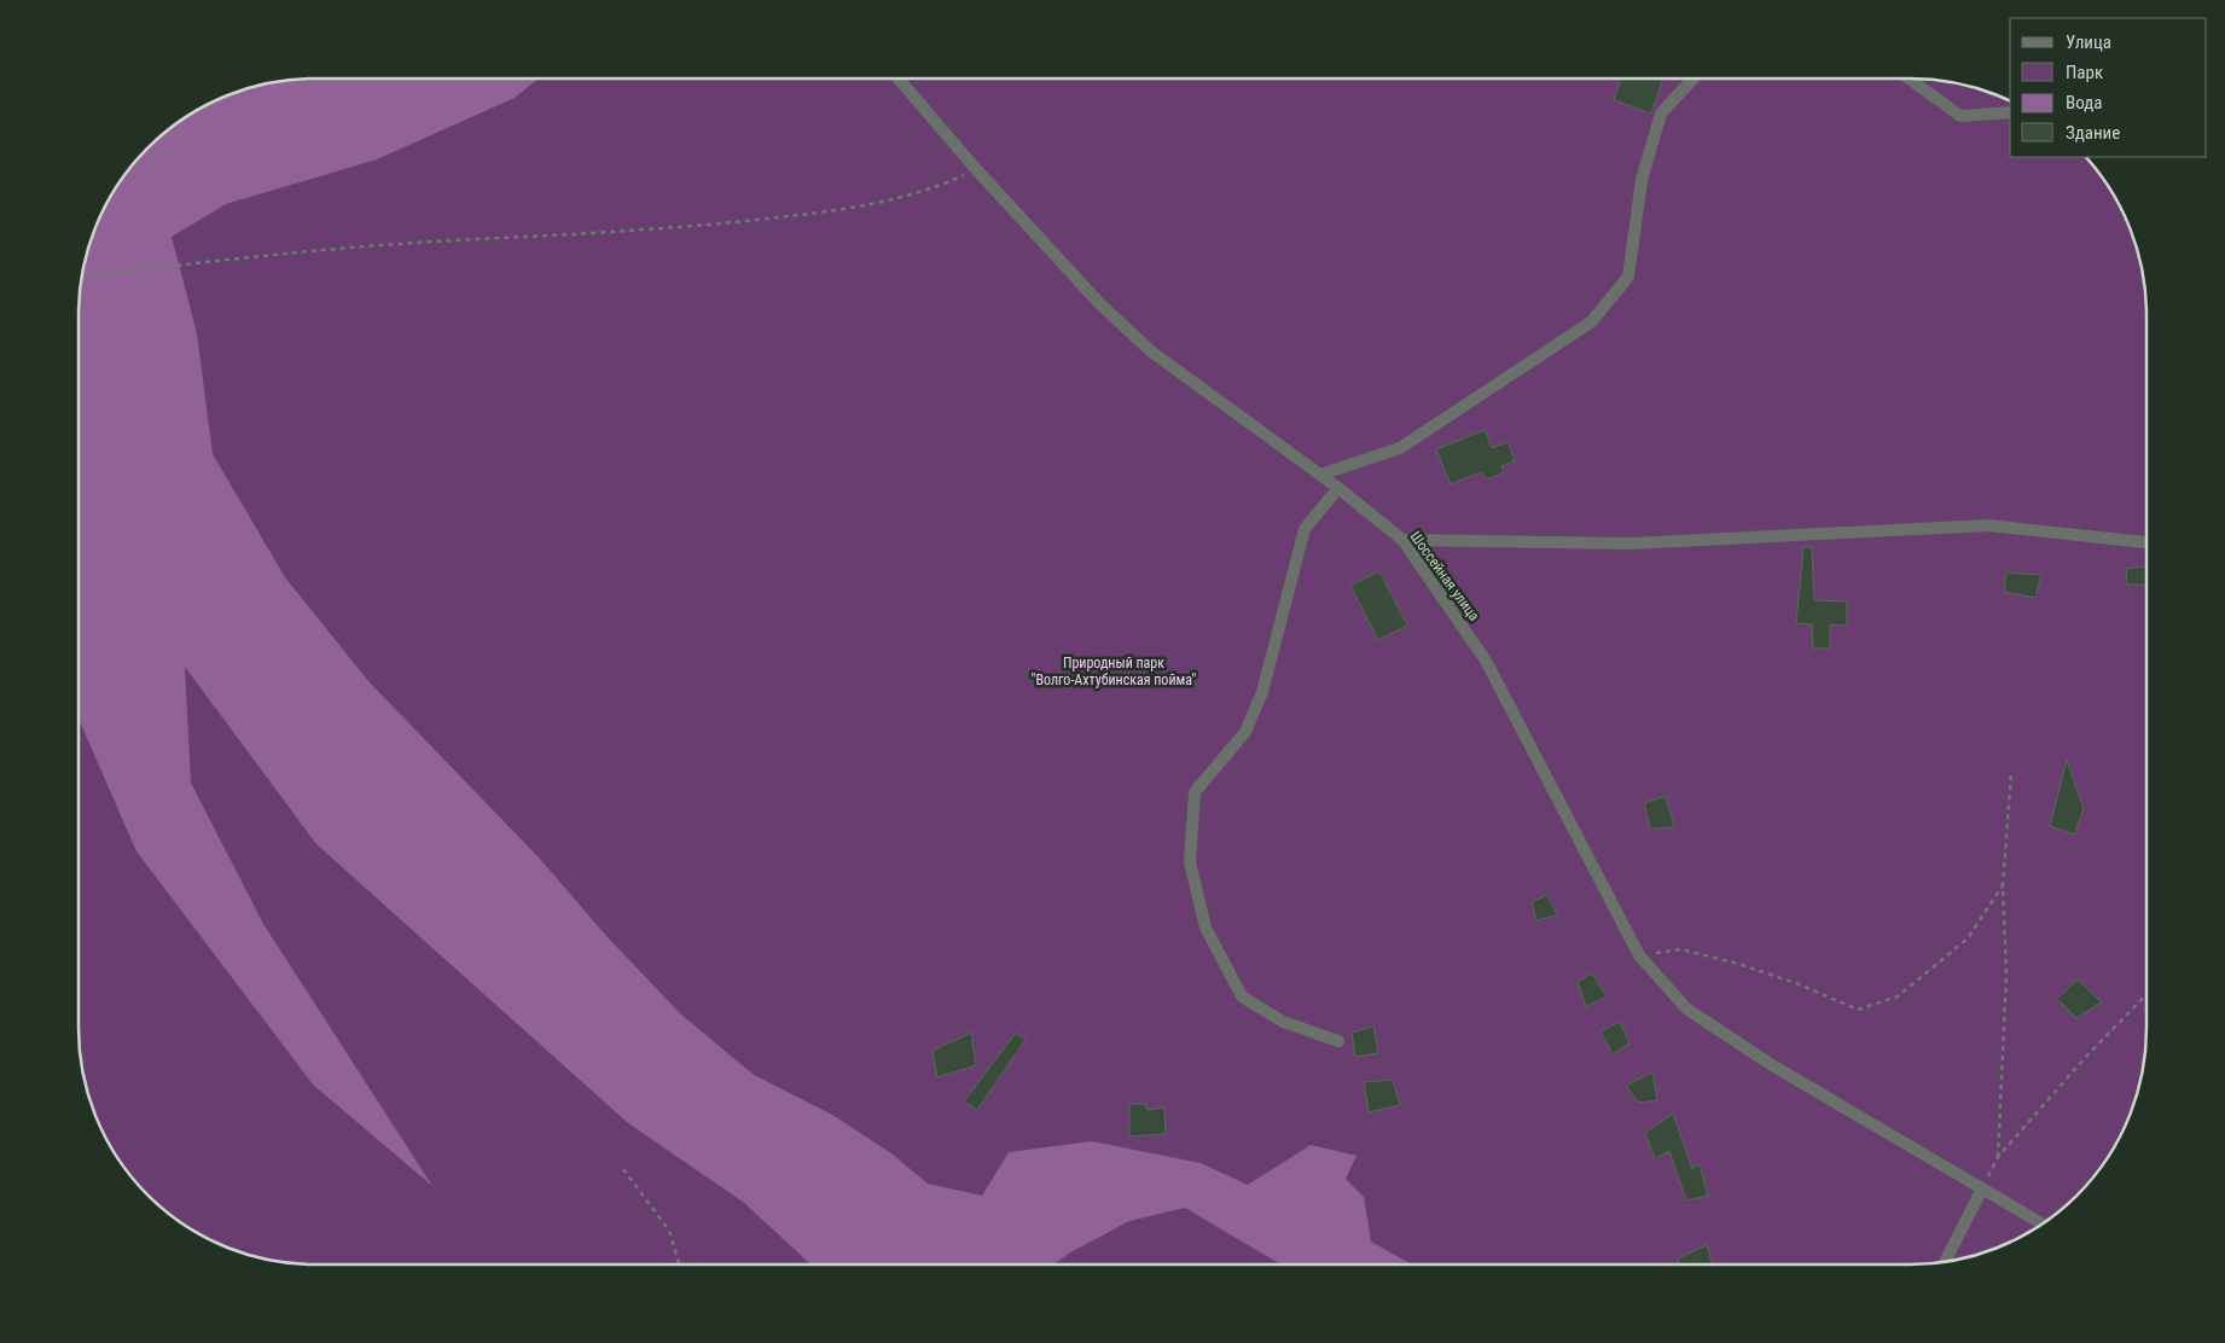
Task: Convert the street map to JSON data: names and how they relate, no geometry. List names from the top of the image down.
{
  "streets": {
    "street": ["Шоссейная улица"]
  },
  "parks": ["Природный парк \"Волго-Ахтубинская пойма\""],
  "legend": [
    "Улица",
    "Парк",
    "Вода",
    "Здание"
  ]
}
